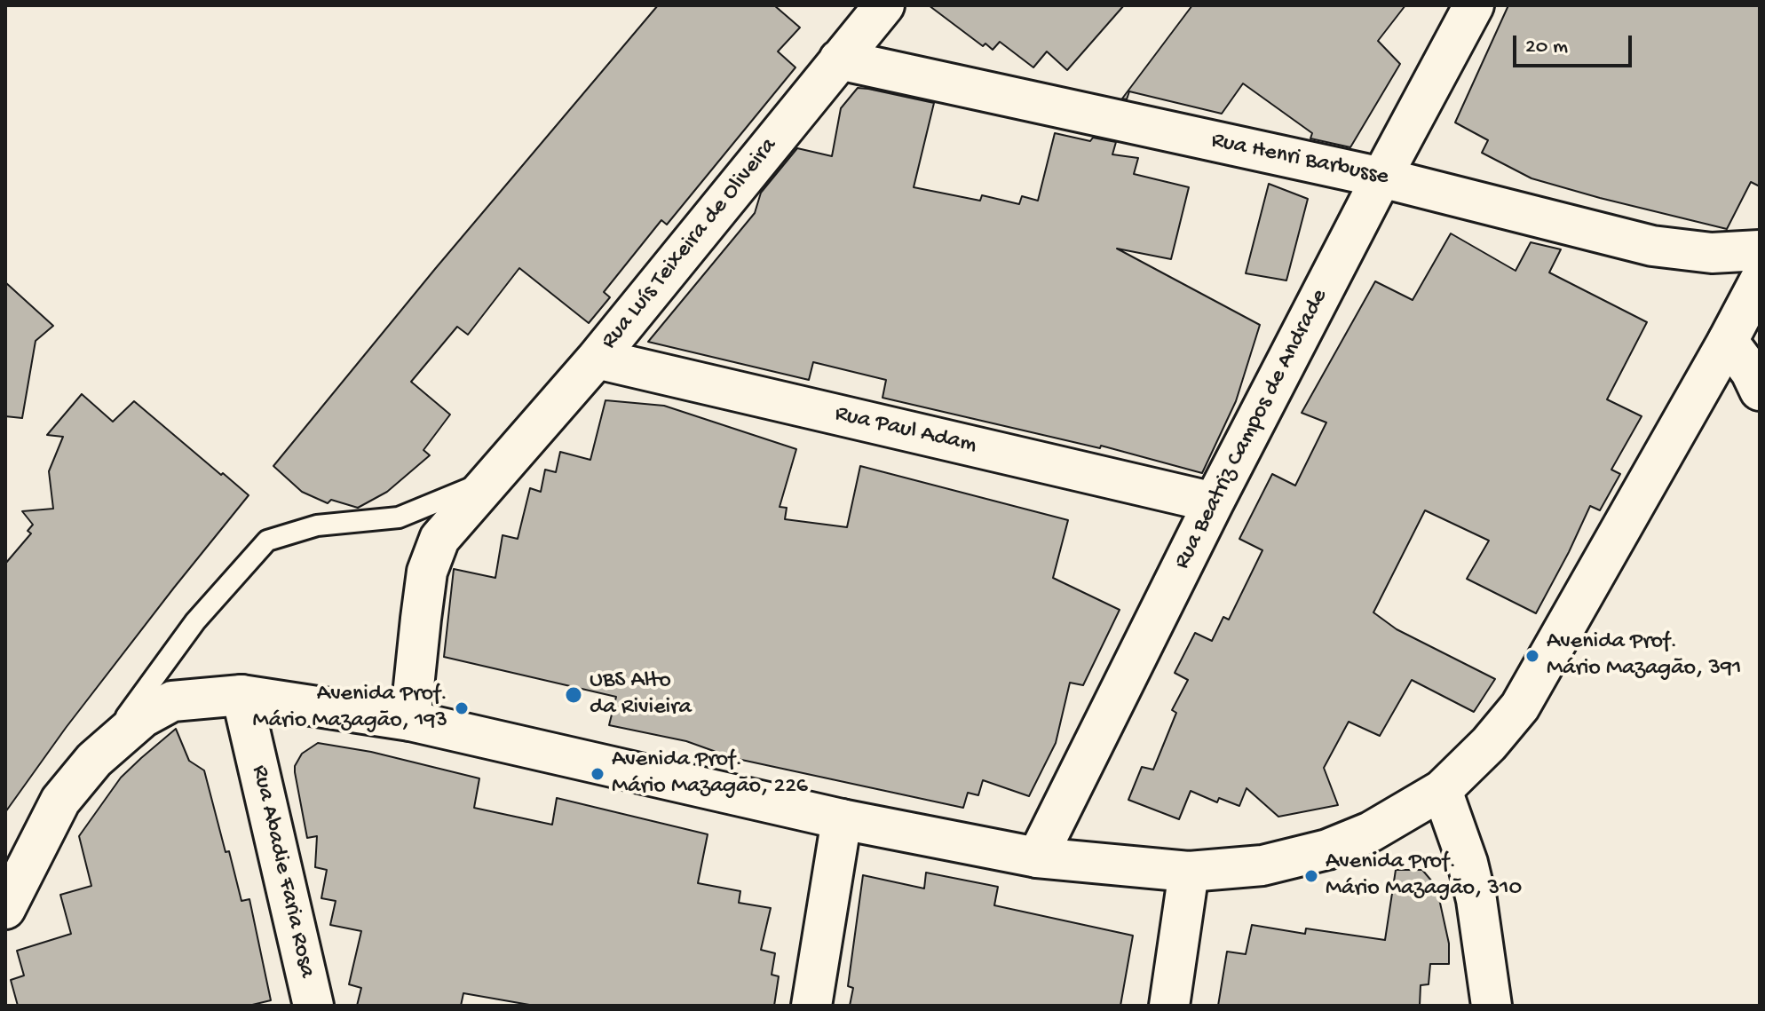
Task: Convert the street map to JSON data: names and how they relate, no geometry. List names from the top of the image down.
{
  "streets": {
    "street": [
      "Rua Henri Barbusse",
      "Rua Luís Teixeira de Oliveira",
      "Rua Beatriz Campos de Andrade",
      "Rua Paul Adam",
      "Rua Abadie Faria Rosa"
    ]
  },
  "crossings": [
    ["Rua Henri Barbusse", "Rua Luís Teixeira de Oliveira"],
    ["Rua Henri Barbusse", "Rua Beatriz Campos de Andrade"],
    ["Rua Luís Teixeira de Oliveira", "Rua Paul Adam"],
    ["Rua Beatriz Campos de Andrade", "Rua Paul Adam"]
  ],
  "places": [
    "Avenida Prof. Mário Mazagão, 391",
    "UBS Alto da Rivieira",
    "Avenida Prof. Mário Mazagão, 193",
    "Avenida Prof. Mário Mazagão, 226",
    "Avenida Prof. Mário Mazagão, 310"
  ],
  "scale_bar": "20 m"
}
